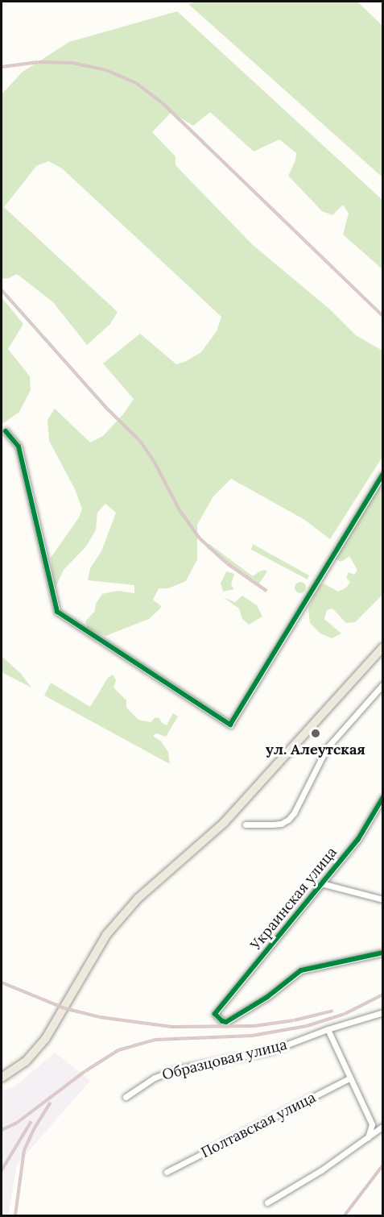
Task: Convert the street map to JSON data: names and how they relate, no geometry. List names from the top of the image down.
{
  "streets": {
    "street": ["Украинская улица", "Образцовая улица", "Полтавская улица"]
  },
  "places": ["ул. Алеутская"]
}
